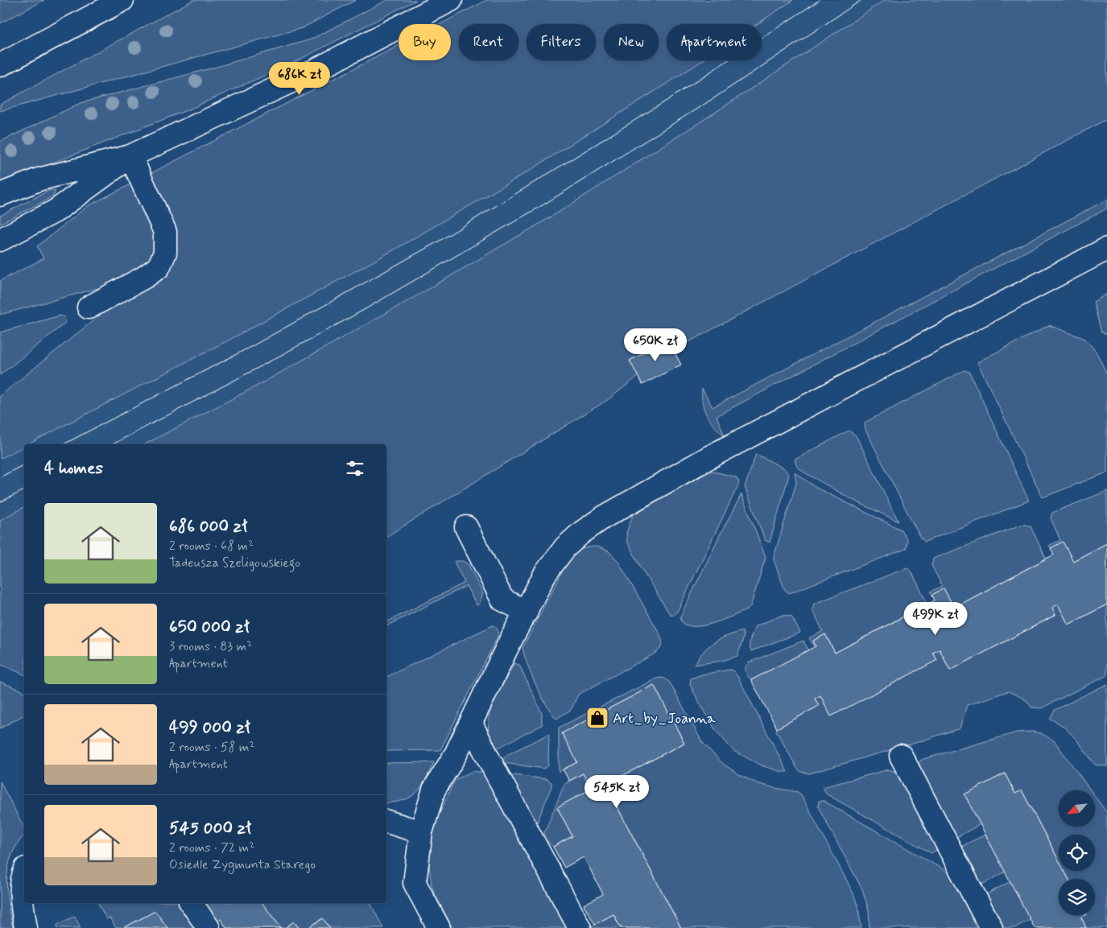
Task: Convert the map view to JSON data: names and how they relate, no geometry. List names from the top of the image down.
{
  "places": {
    "shop": ["Art_by_Joanna"]
  },
  "north": "bottom left",
  "page": {
    "chip": [
      "Buy",
      "Rent",
      "Filters",
      "New",
      "Apartment"
    ],
    "price": [
      "686K zł",
      "650K zł",
      "499K zł",
      "545K zł"
    ],
    "heading": "4 homes",
    "list": [
      {
        "name": "686 000 zł",
        "note": "2 rooms · 68 m² · Tadeusza Szeligowskiego"
      },
      {
        "name": "650 000 zł",
        "note": "3 rooms · 83 m² · Apartment"
      },
      {
        "name": "499 000 zł",
        "note": "2 rooms · 58 m² · Apartment"
      },
      {
        "name": "545 000 zł",
        "note": "2 rooms · 72 m² · Osiedle Zygmunta Starego"
      }
    ]
  }
}
